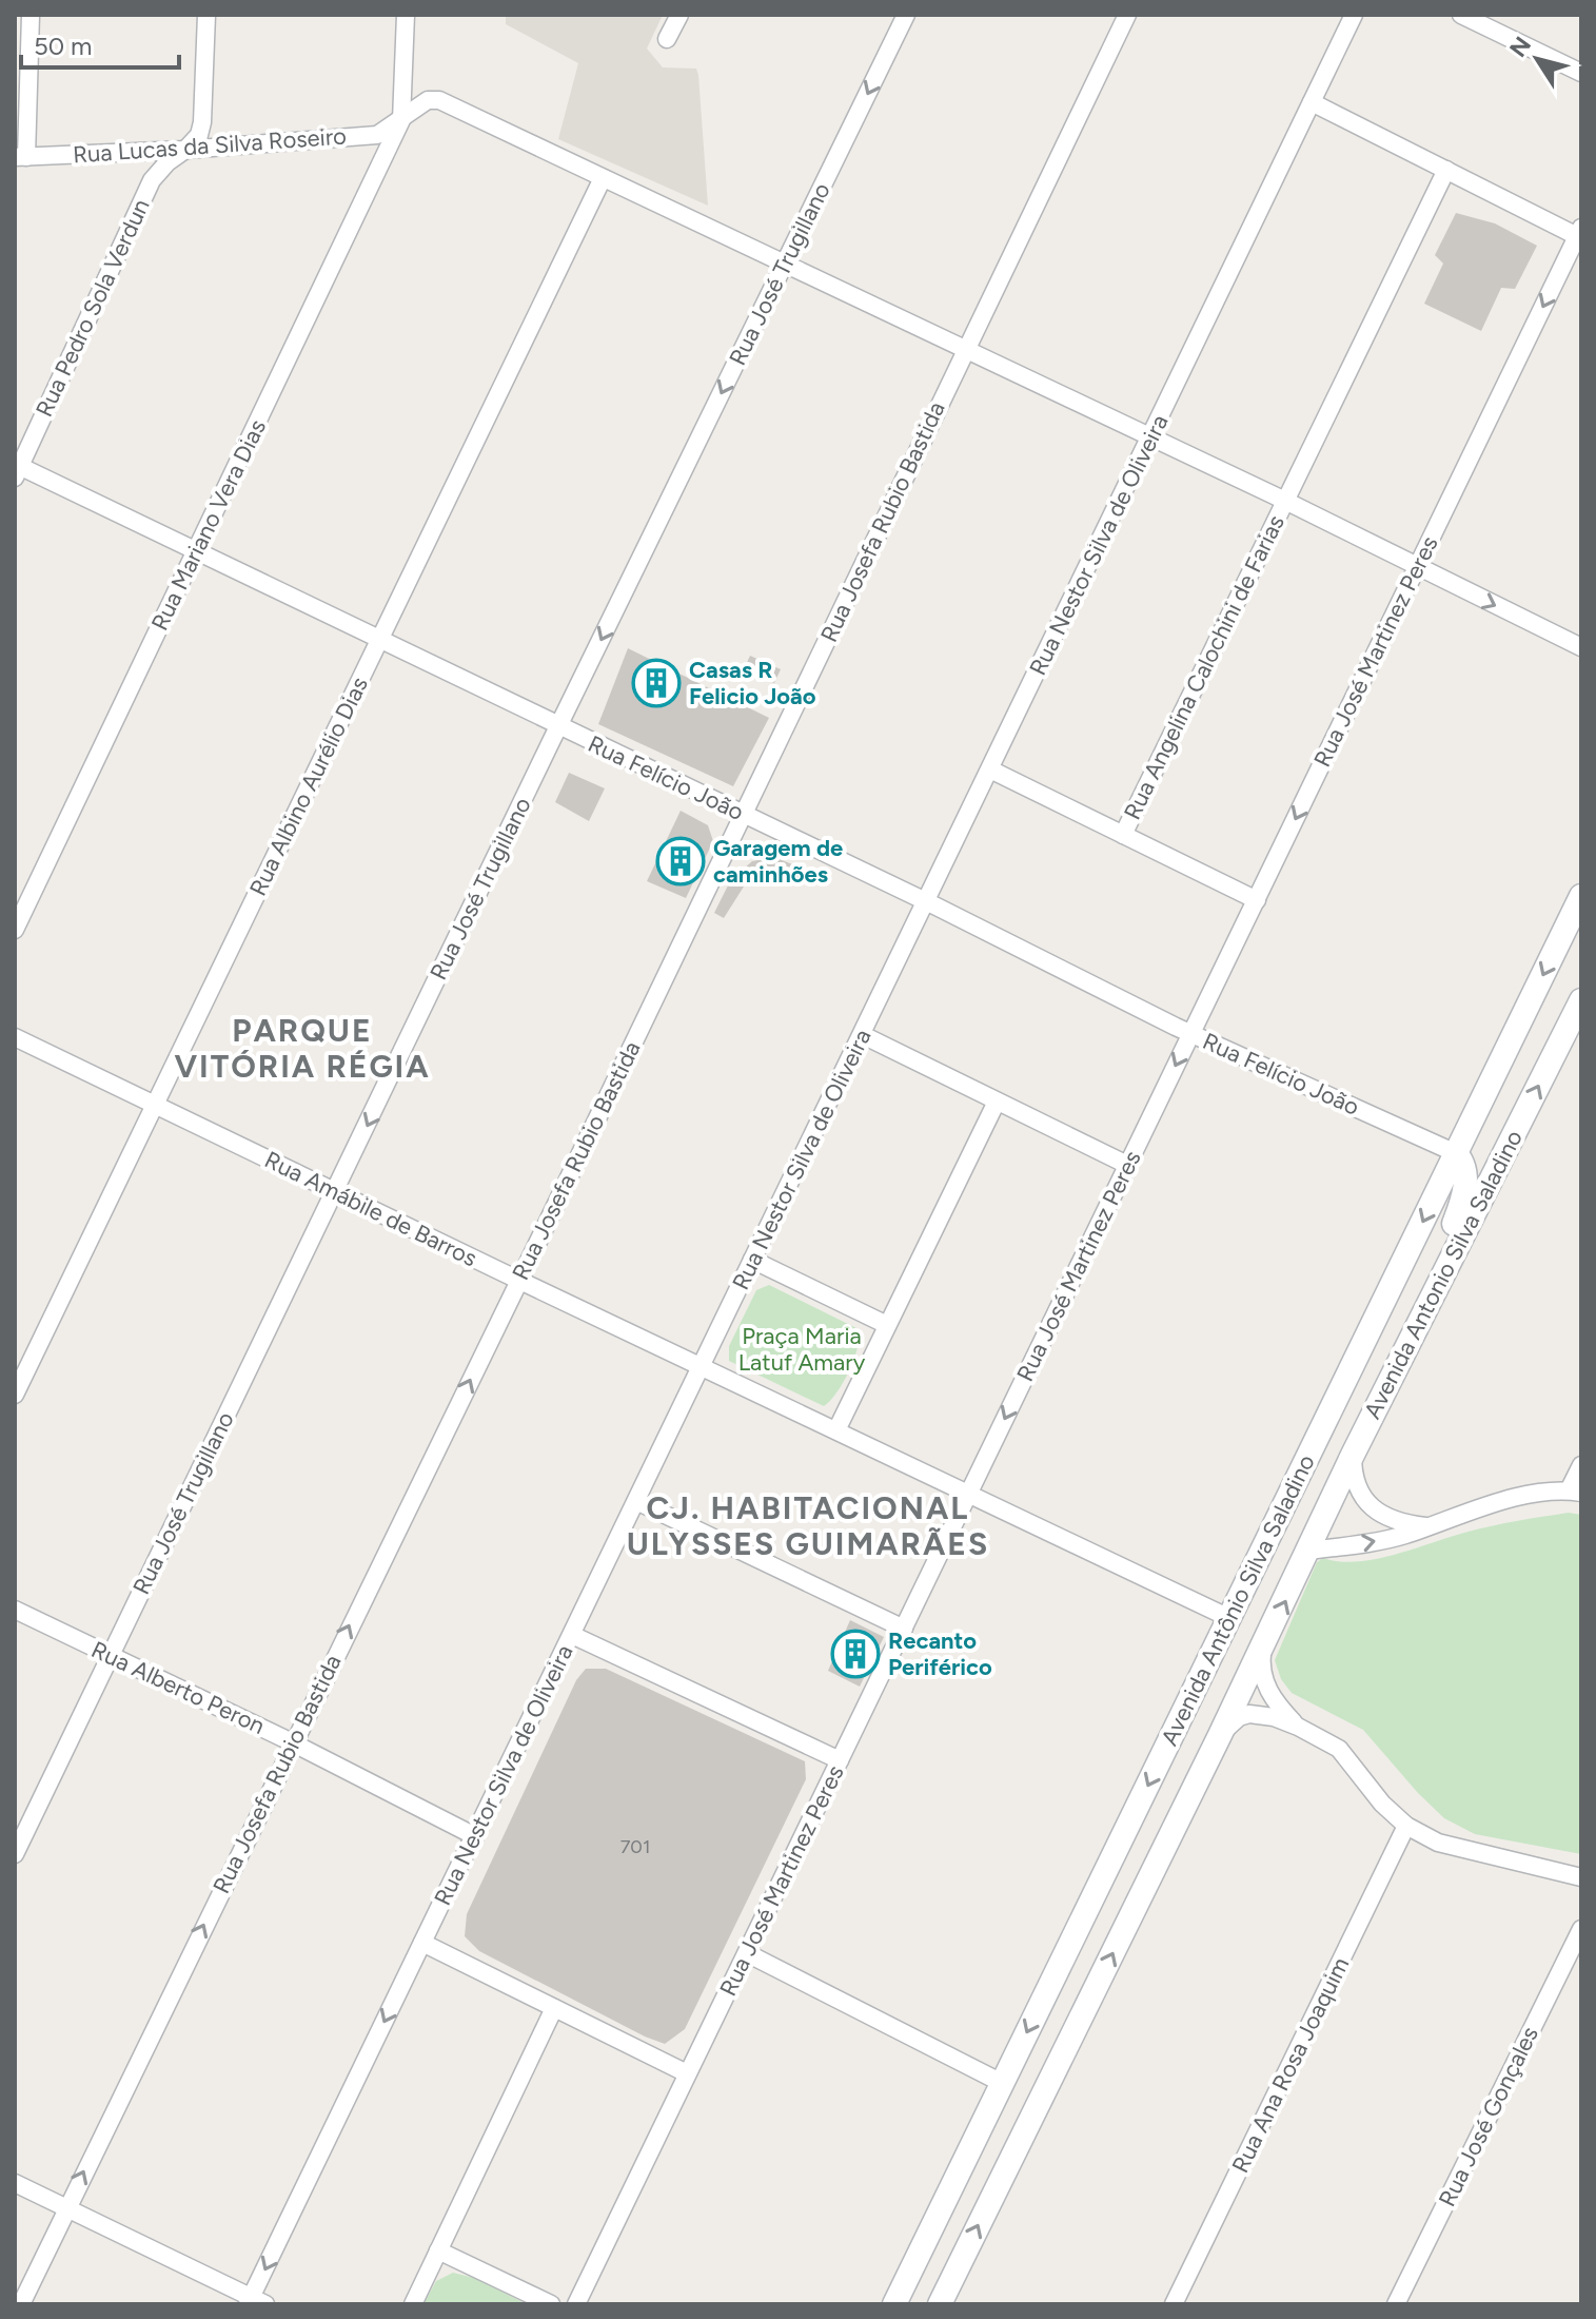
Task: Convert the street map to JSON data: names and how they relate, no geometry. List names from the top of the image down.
{
  "streets": {
    "main road": ["Avenida Antonio Silva Saladino", "Avenida Antônio Silva Saladino"],
    "street": [
      "Rua Lucas da Silva Roseiro",
      "Rua José Trugillano",
      "Rua Pedro Sola Verdun",
      "Rua Josefa Rubio Bastida",
      "Rua Mariano Vera Dias",
      "Rua Nestor Silva de Oliveira",
      "Rua José Martinez Peres",
      "Rua Angelina Calochini de Farias",
      "Rua Felício João",
      "Rua Albino Aurélio Dias",
      "Rua Amábile de Barros",
      "Rua Alberto Peron",
      "Rua Ana Rosa Joaquim",
      "Rua José Gonçales"
    ]
  },
  "crossings": [
    ["Rua Lucas da Silva Roseiro", "Rua Pedro Sola Verdun"],
    ["Rua Lucas da Silva Roseiro", "Rua Mariano Vera Dias"],
    ["Rua Lucas da Silva Roseiro", "Rua Albino Aurélio Dias"],
    ["Rua José Trugillano", "Rua Felício João"],
    ["Rua José Trugillano", "Rua Amábile de Barros"],
    ["Rua José Trugillano", "Rua Alberto Peron"],
    ["Rua Pedro Sola Verdun", "Rua Felício João"],
    ["Rua Josefa Rubio Bastida", "Rua Felício João"],
    ["Rua Josefa Rubio Bastida", "Rua Amábile de Barros"],
    ["Rua Josefa Rubio Bastida", "Rua Alberto Peron"],
    ["Rua Mariano Vera Dias", "Rua Felício João"],
    ["Rua Nestor Silva de Oliveira", "Rua Felício João"],
    ["Rua Nestor Silva de Oliveira", "Rua Amábile de Barros"],
    ["Rua Nestor Silva de Oliveira", "Rua Alberto Peron"],
    ["Rua José Martinez Peres", "Rua Felício João"],
    ["Rua José Martinez Peres", "Rua Amábile de Barros"],
    ["Rua Felício João", "Rua Albino Aurélio Dias"],
    ["Rua Felício João", "Avenida Antônio Silva Saladino"],
    ["Rua Albino Aurélio Dias", "Rua Amábile de Barros"],
    ["Rua Amábile de Barros", "Avenida Antônio Silva Saladino"],
    ["Avenida Antonio Silva Saladino", "Avenida Antônio Silva Saladino"]
  ],
  "one_way": ["Rua José Trugillano", "Rua Josefa Rubio Bastida", "Rua José Martinez Peres"],
  "districts": ["PARQUE VITÓRIA RÉGIA", "CJ. HABITACIONAL ULYSSES GUIMARÃES"],
  "parks": ["Praça Maria Latuf Amary"],
  "places": {
    "building": ["Casas R Felicio João", "Garagem de caminhões", "Recanto Periférico"]
  },
  "house_numbers": ["701"],
  "scale_bar": "50 m",
  "north": "top left"
}
